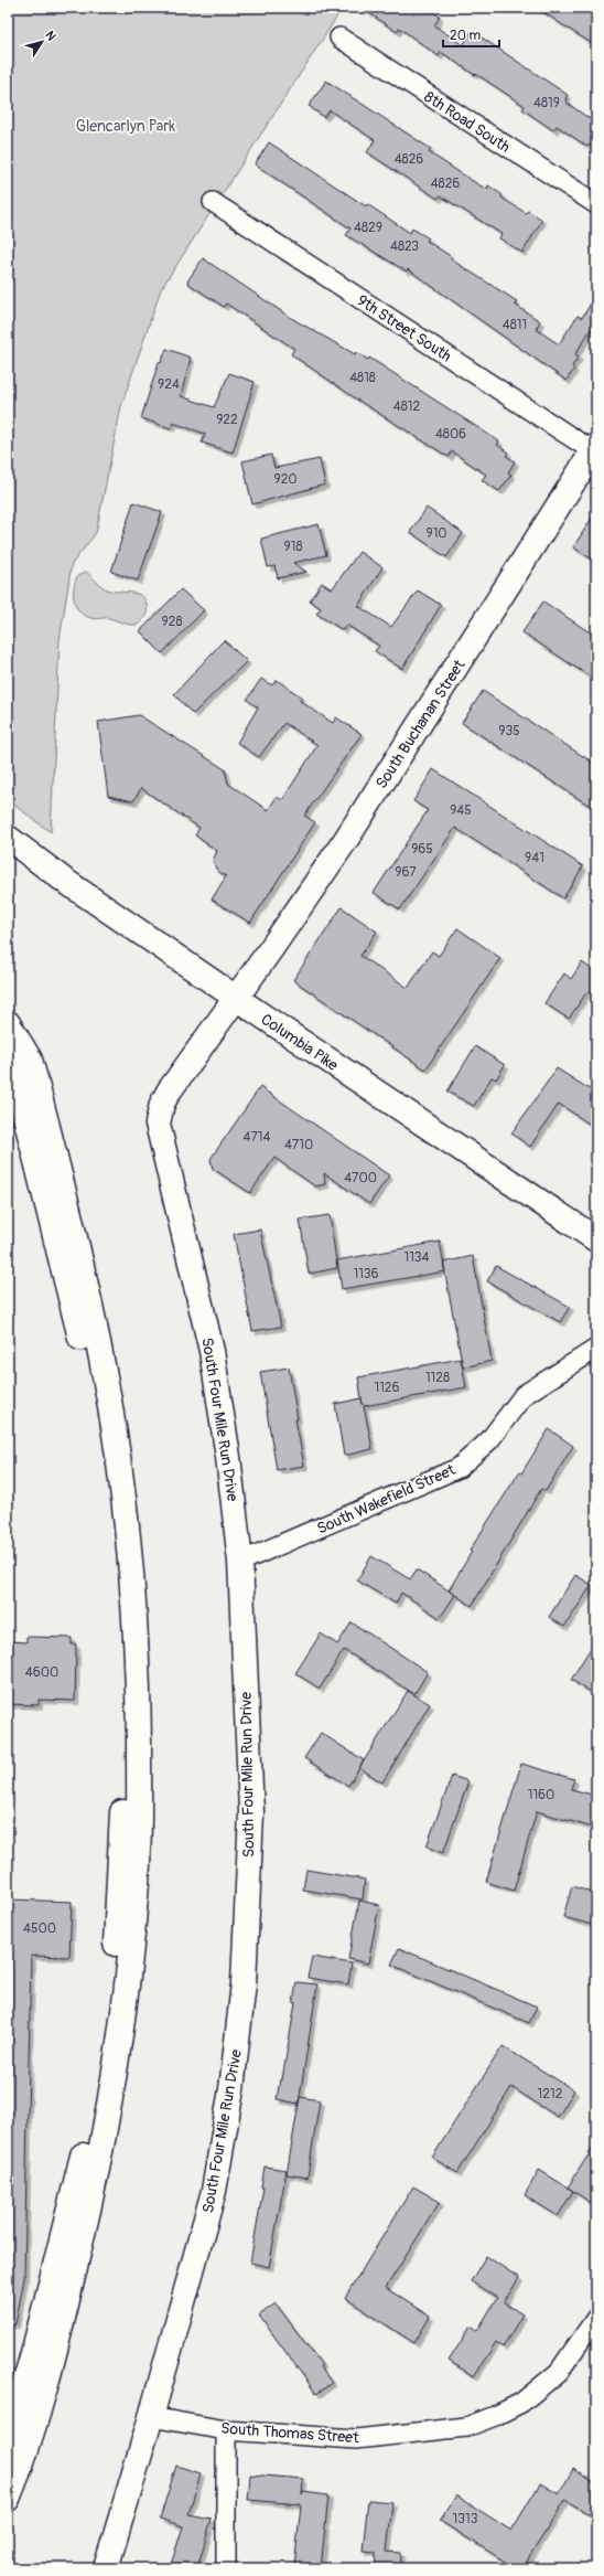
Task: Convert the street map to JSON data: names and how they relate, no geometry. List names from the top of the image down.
{
  "streets": {
    "main road": ["South Buchanan Street", "Columbia Pike", "South Four Mile Run Drive"],
    "street": [
      "8th Road South",
      "9th Street South",
      "South Wakefield Street",
      "South Thomas Street"
    ]
  },
  "crossings": [
    ["9th Street South", "South Buchanan Street"],
    ["South Buchanan Street", "Columbia Pike"],
    ["South Buchanan Street", "South Four Mile Run Drive"],
    ["Columbia Pike", "South Four Mile Run Drive"],
    ["South Four Mile Run Drive", "South Wakefield Street"],
    ["South Four Mile Run Drive", "South Thomas Street"]
  ],
  "parks": ["Glencarlyn Park"],
  "house_numbers": [
    "4819",
    "4826",
    "4826",
    "4829",
    "4823",
    "4811",
    "4818",
    "924",
    "4812",
    "922",
    "4806",
    "920",
    "910",
    "918",
    "928",
    "935",
    "945",
    "965",
    "941",
    "967",
    "4714",
    "4710",
    "4700",
    "1134",
    "1136",
    "1128",
    "1126",
    "4600",
    "1160",
    "4500",
    "1212",
    "1313"
  ],
  "scale_bar": "20 m",
  "north": "top right"
}
